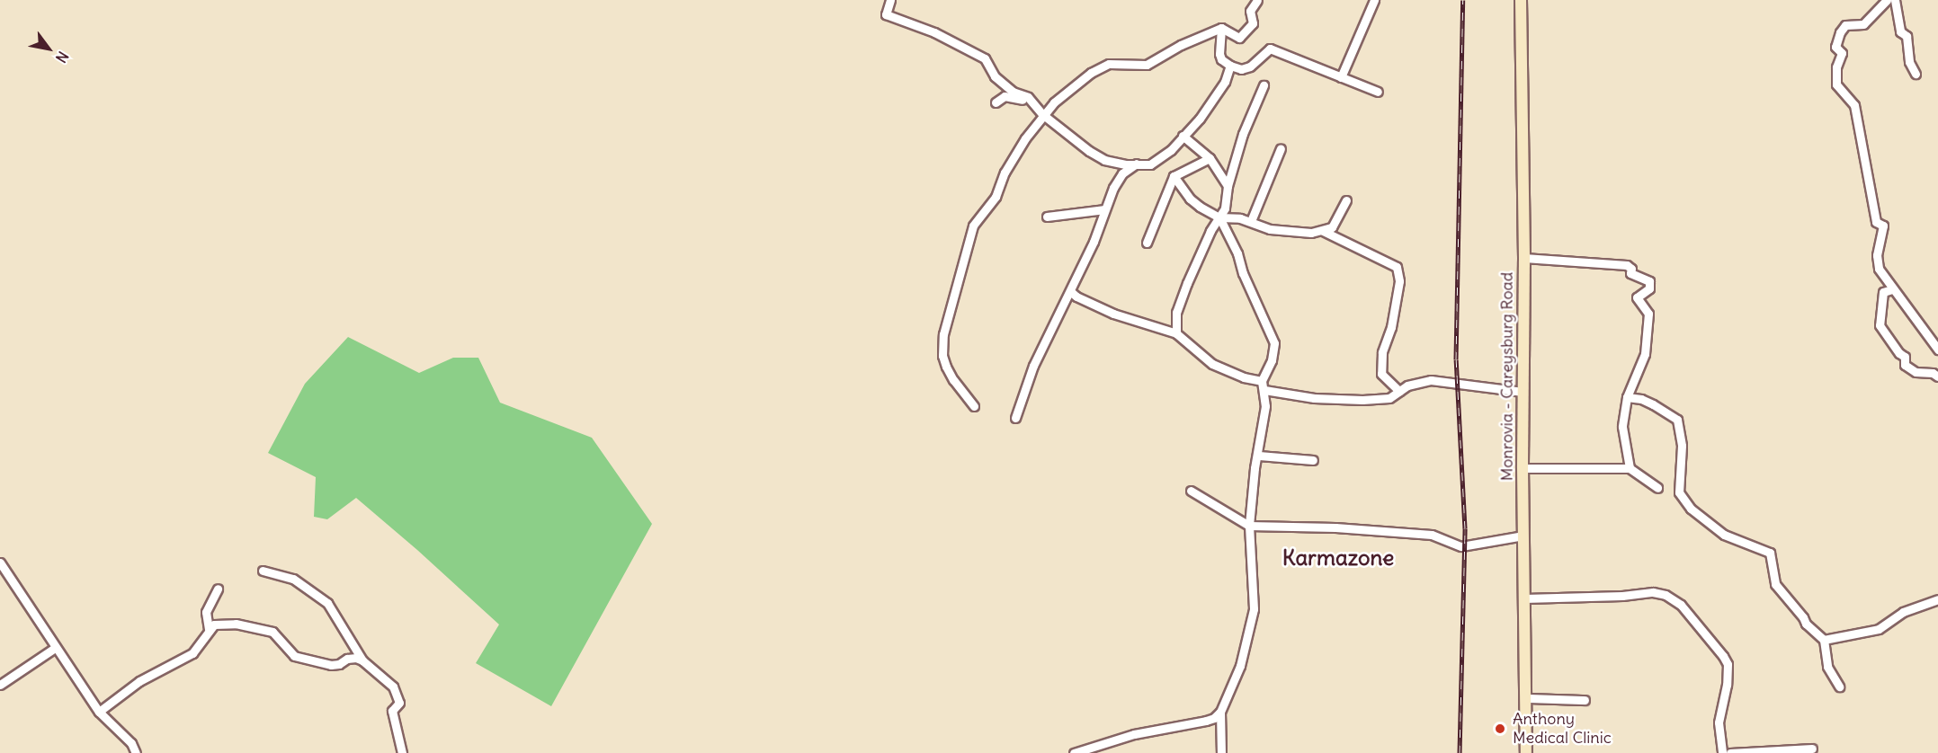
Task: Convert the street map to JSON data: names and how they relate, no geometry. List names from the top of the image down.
{
  "streets": {
    "main road": ["Monrovia - Careysburg Road"]
  },
  "districts": ["Karmazone"],
  "places": ["Anthony Medical Clinic"],
  "north": "bottom right"
}
